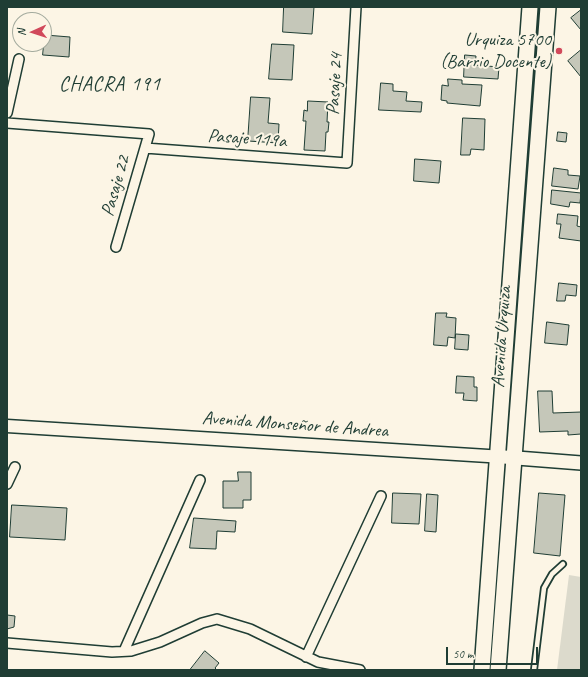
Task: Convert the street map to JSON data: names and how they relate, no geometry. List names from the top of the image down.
{
  "streets": {
    "main road": ["Avenida Urquiza", "Avenida Monseñor de Andrea"],
    "street": ["Pasaje 24", "Pasaje 119a", "Pasaje 22"]
  },
  "crossings": [
    ["Pasaje 24", "Pasaje 119a"],
    ["Pasaje 119a", "Pasaje 22"],
    ["Avenida Urquiza", "Avenida Monseñor de Andrea"]
  ],
  "districts": ["CHACRA 191"],
  "places": ["Urquiza 5700 (Barrio Docente)"],
  "scale_bar": "50 m",
  "north": "left"
}
